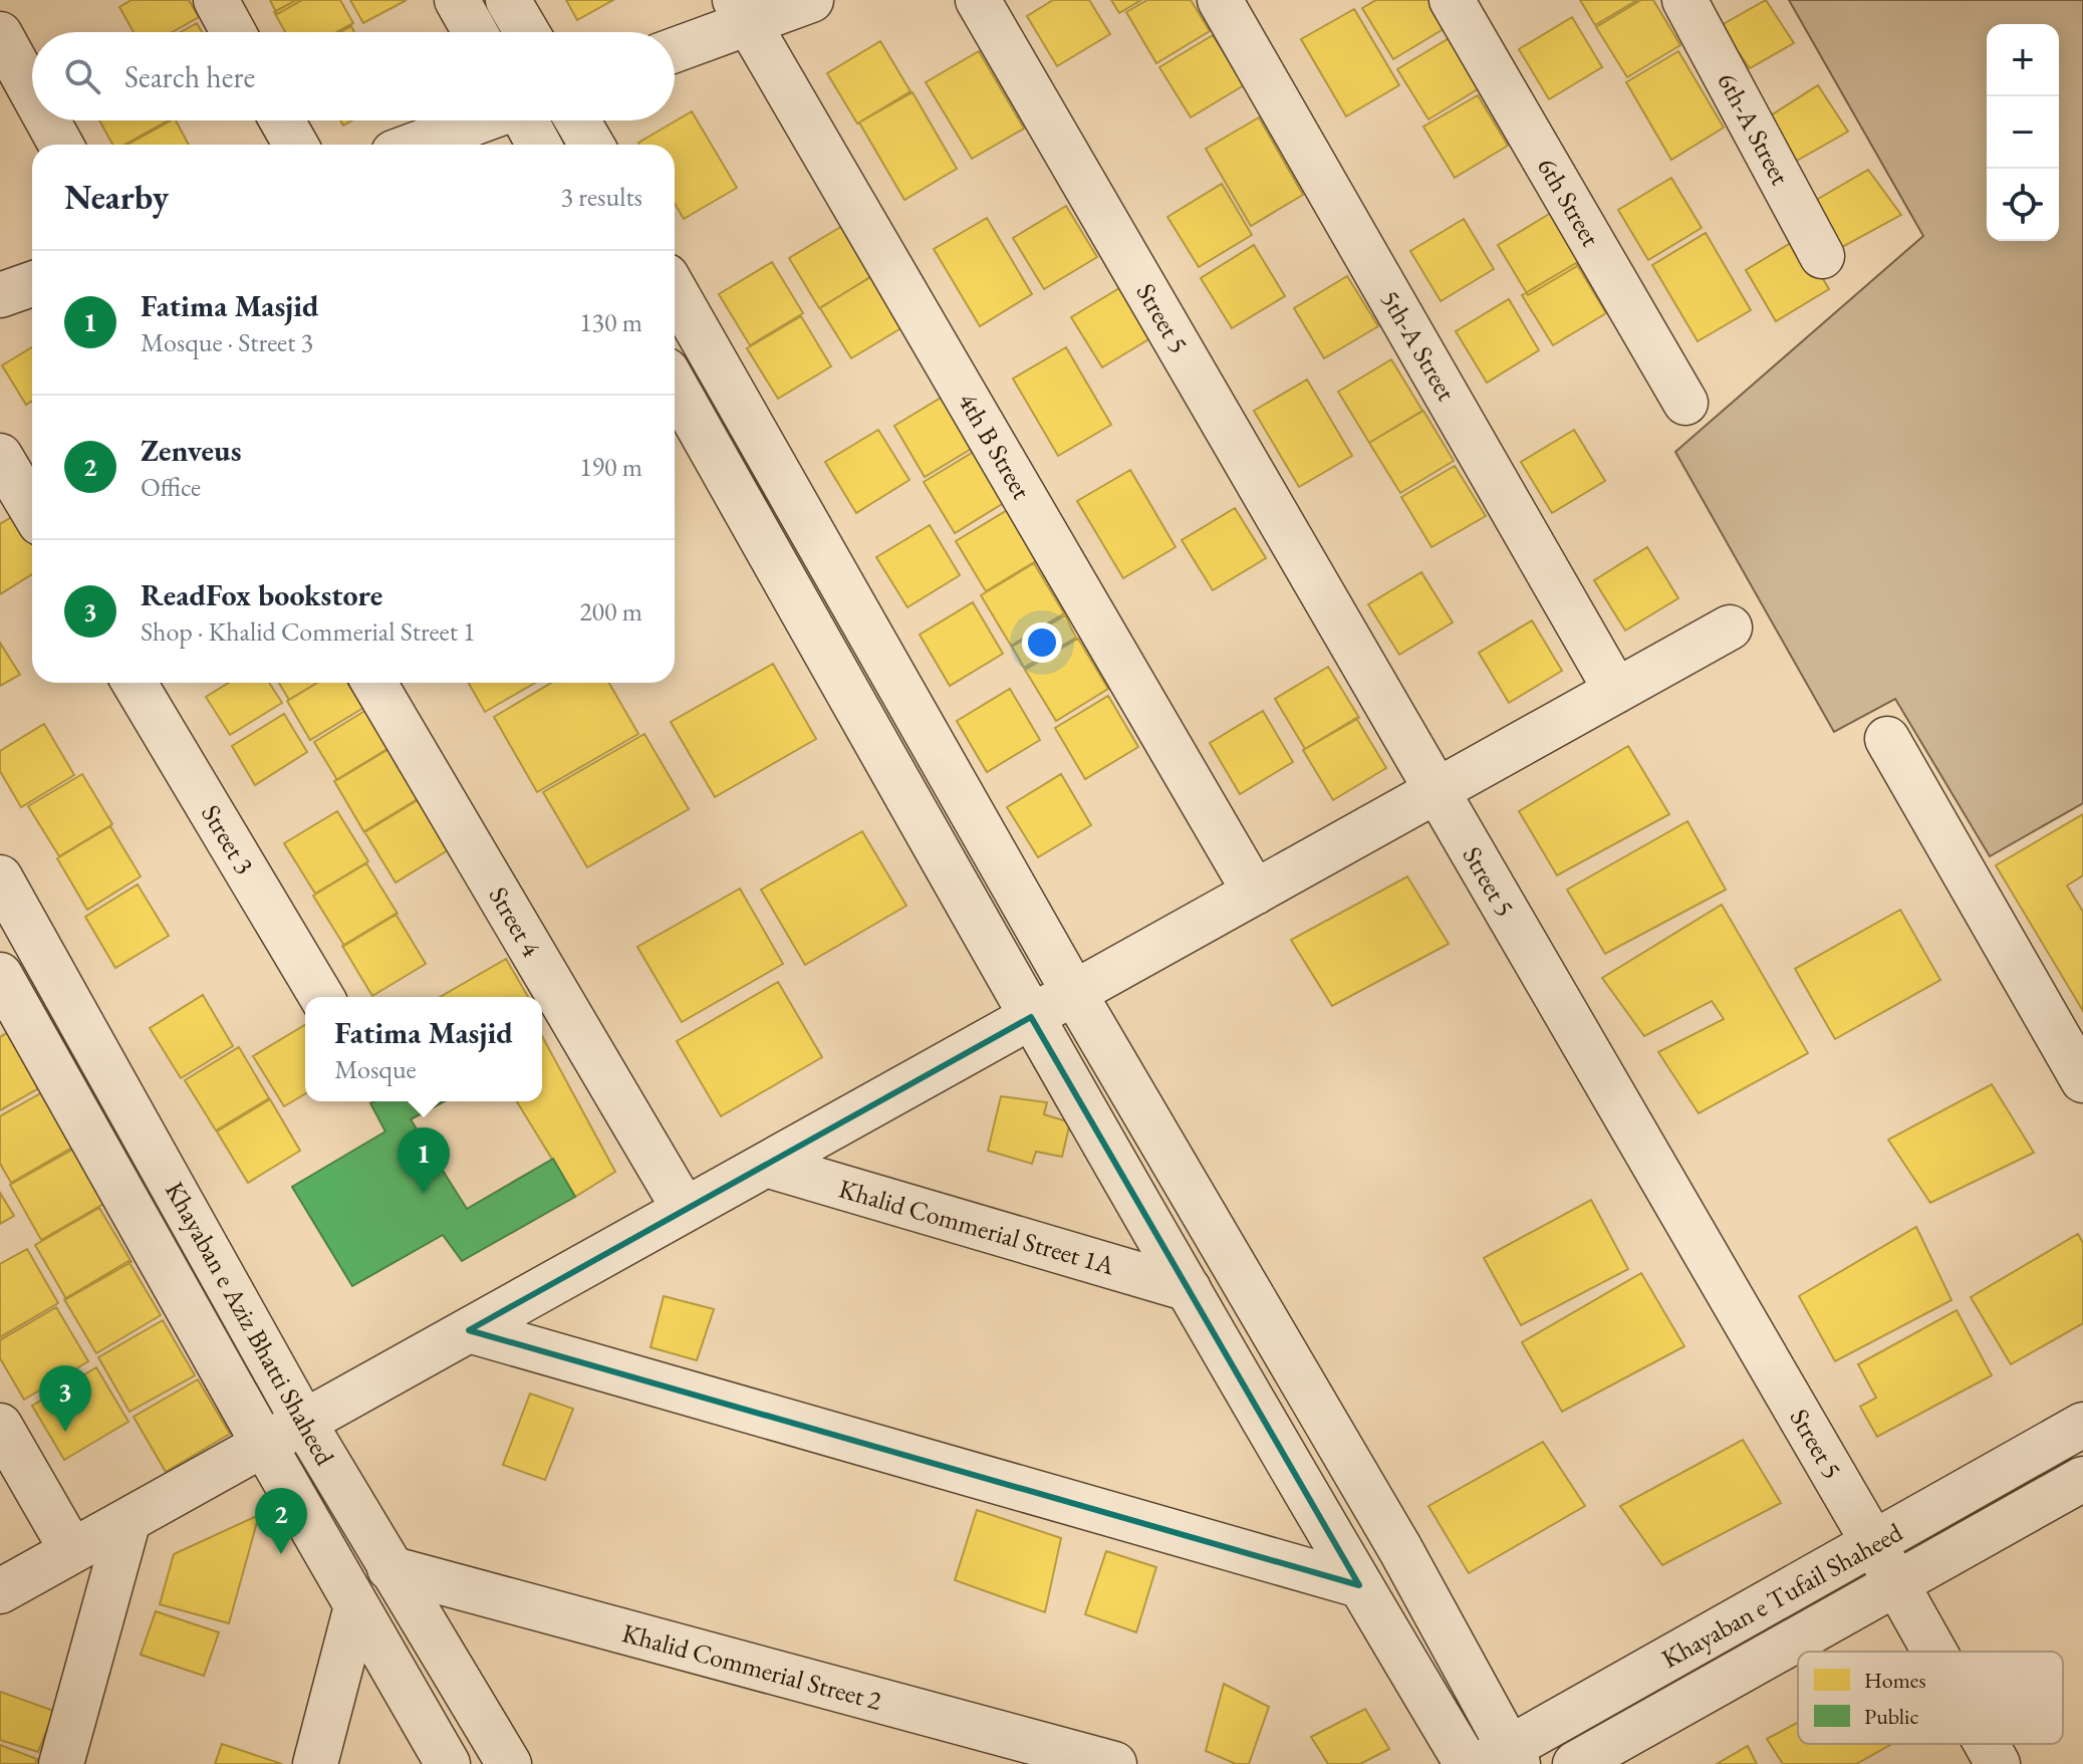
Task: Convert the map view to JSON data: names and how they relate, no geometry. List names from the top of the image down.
{
  "streets": {
    "street": [
      "6th-A Street",
      "6th Street",
      "Street 5",
      "5th-A Street",
      "4th B Street",
      "Street 3",
      "Street 4",
      "Khalid Commerial Street 1A",
      "Khayaban e Aziz Bhatti Shaheed",
      "Khayaban e Tufail Shaheed",
      "Khalid Commerial Street 2"
    ]
  },
  "crossings": [
    ["Street 5", "Khayaban e Tufail Shaheed"],
    ["Khayaban e Aziz Bhatti Shaheed", "Khalid Commerial Street 2"]
  ],
  "legend": ["Homes", "Public"],
  "page": {
    "map_buttons": ["+", "−"],
    "search": "Search here",
    "heading": ["Nearby", "3 results"],
    "list": [
      {
        "mark": "1",
        "name": "Fatima Masjid",
        "note": "Mosque · Street 3",
        "value": "130 m"
      },
      {
        "mark": "2",
        "name": "Zenveus",
        "note": "Office",
        "value": "190 m"
      },
      {
        "mark": "3",
        "name": "ReadFox bookstore",
        "note": "Shop · Khalid Commerial Street 1",
        "value": "200 m"
      }
    ],
    "popup": ["Fatima Masjid", "Mosque"],
    "pins": ["1", "3", "2"]
  }
}
